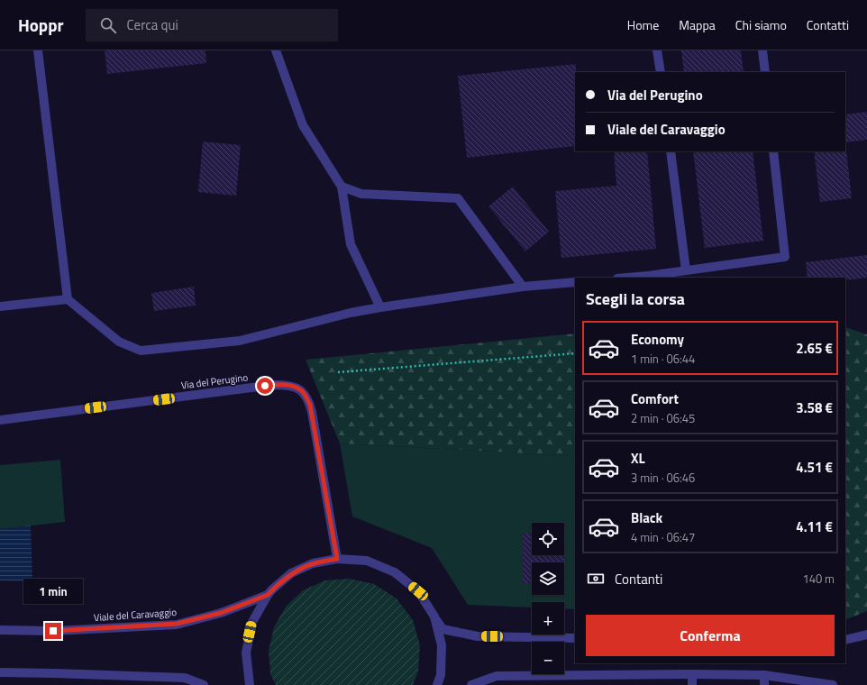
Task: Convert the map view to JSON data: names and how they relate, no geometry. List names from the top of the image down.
{
  "streets": {
    "street": ["Via del Perugino", "Viale del Caravaggio"]
  },
  "page": {
    "header": "Hoppr",
    "search": "Cerca qui",
    "nav": [
      "Home",
      "Mappa",
      "Chi siamo",
      "Contatti"
    ],
    "banner": ["Via del Perugino", "Viale del Caravaggio"],
    "heading": "Scegli la corsa",
    "list": [
      {
        "name": "Economy",
        "note": "1 min · 06:44",
        "value": "2.65 €"
      },
      {
        "name": "Comfort",
        "note": "2 min · 06:45",
        "value": "3.58 €"
      },
      {
        "name": "XL",
        "note": "3 min · 06:46",
        "value": "4.51 €"
      },
      {
        "name": "Black",
        "note": "4 min · 06:47",
        "value": "4.11 €"
      }
    ],
    "map_buttons": ["+", "−"],
    "pay": ["Contanti", "140 m"],
    "bubble": "1 min",
    "buttons": "Conferma"
  }
}
